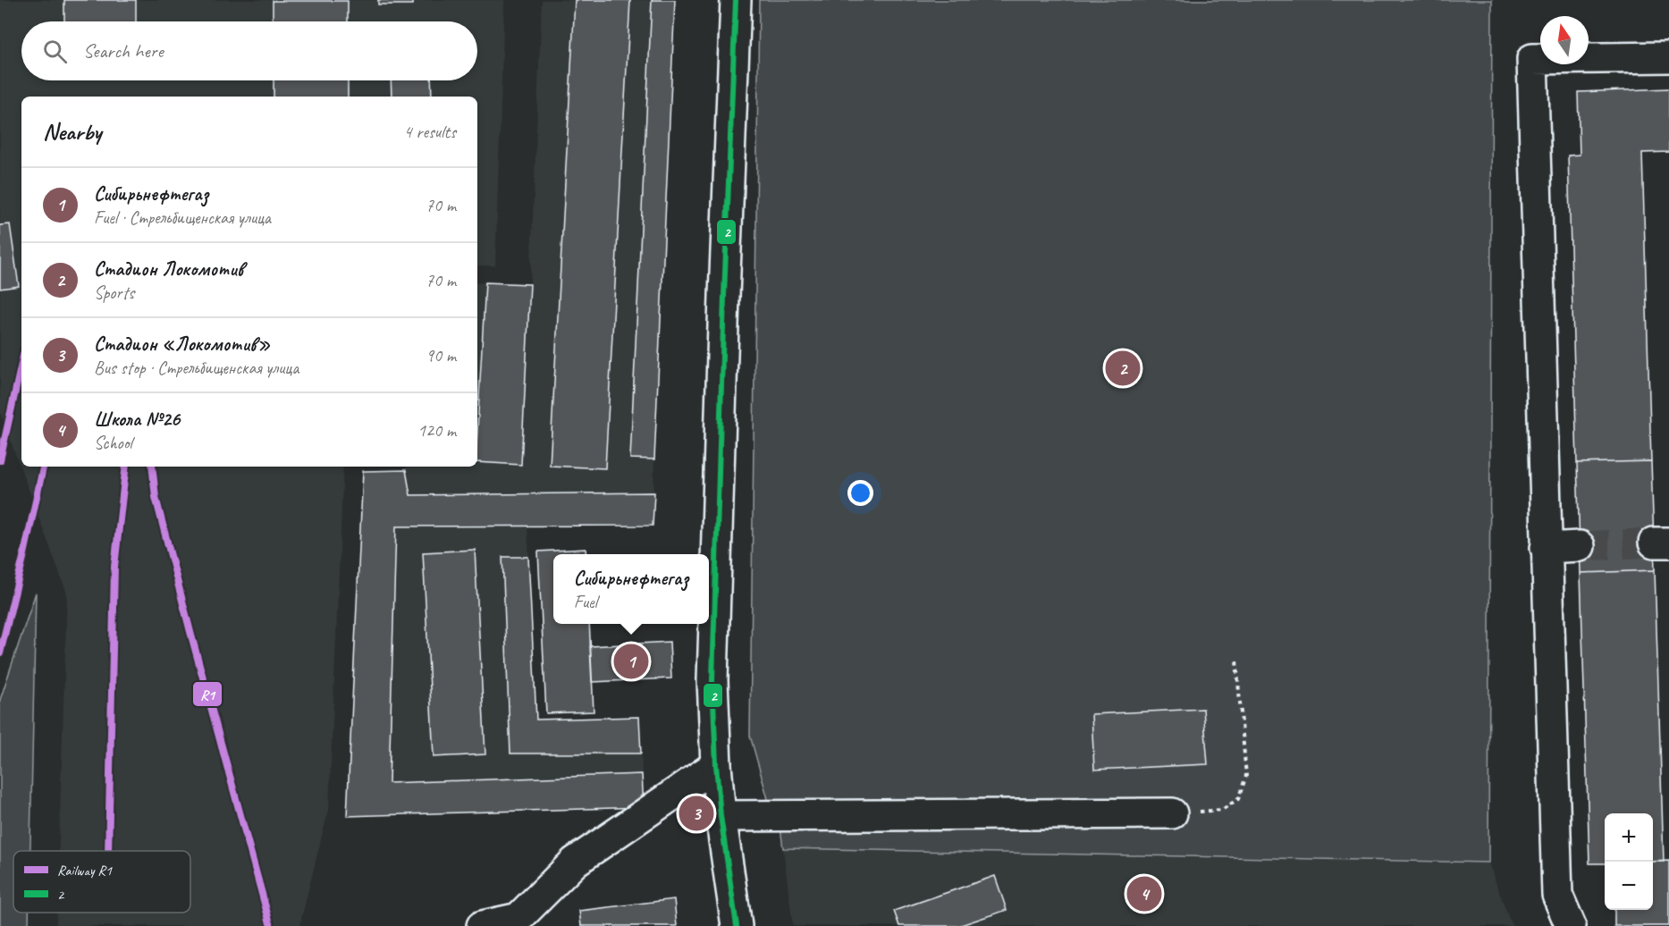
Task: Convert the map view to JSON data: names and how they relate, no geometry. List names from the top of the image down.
{
  "lines": ["transit line 2", "rail line R1"],
  "legend": ["Railway R1", "2"],
  "north": "top",
  "page": {
    "search": "Search here",
    "heading": ["Nearby", "4 results"],
    "list": [
      {
        "mark": "1",
        "name": "Сибирьнефтегаз",
        "note": "Fuel · Стрельбищенская улица",
        "value": "70 m"
      },
      {
        "mark": "2",
        "name": "Стадион Локомотив",
        "note": "Sports",
        "value": "70 m"
      },
      {
        "mark": "3",
        "name": "Стадион «Локомотив»",
        "note": "Bus stop · Стрельбищенская улица",
        "value": "90 m"
      },
      {
        "mark": "4",
        "name": "Школа №26",
        "note": "School",
        "value": "120 m"
      }
    ],
    "pins": [
      "2",
      "1",
      "3",
      "4"
    ],
    "popup": ["Сибирьнефтегаз", "Fuel"],
    "map_buttons": ["+", "−"]
  }
}
